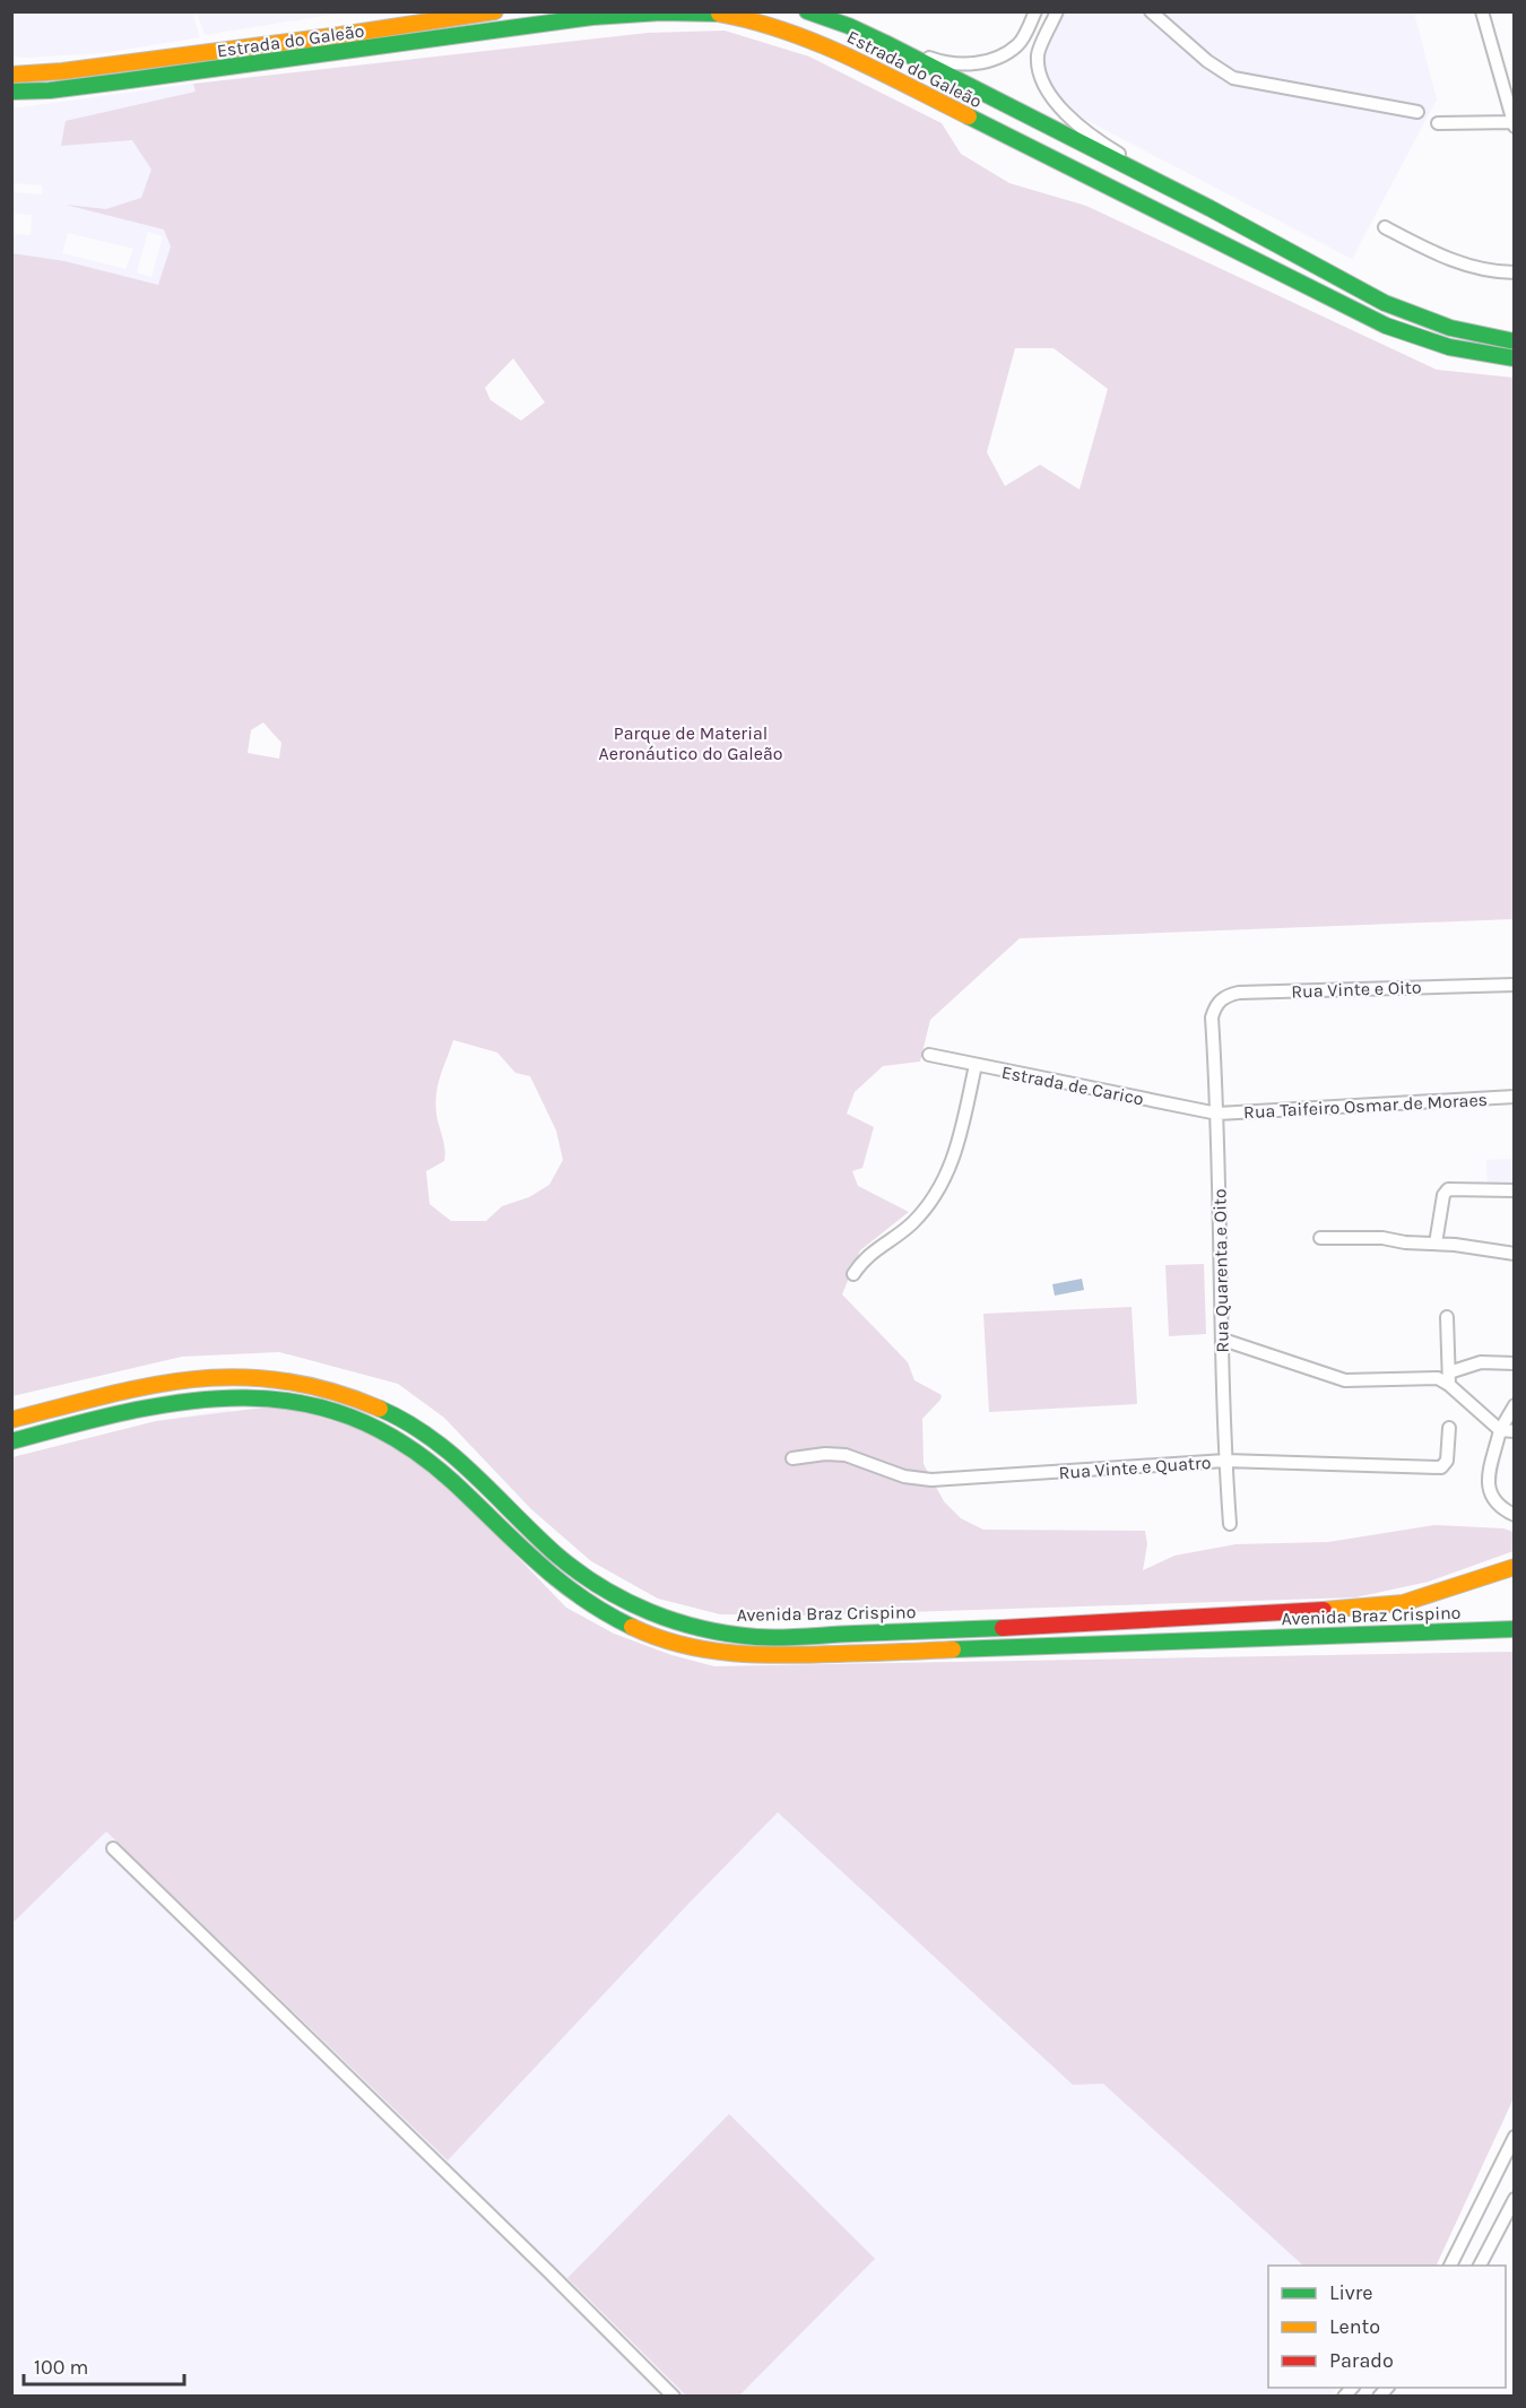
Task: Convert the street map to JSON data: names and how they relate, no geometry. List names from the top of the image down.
{
  "streets": {
    "main road": ["Estrada do Galeão", "Avenida Braz Crispino"],
    "street": [
      "Rua Vinte e Oito",
      "Estrada de Carico",
      "Rua Taifeiro Osmar de Moraes",
      "Rua Quarenta e Oito",
      "Rua Vinte e Quatro"
    ]
  },
  "crossings": [
    ["Rua Vinte e Oito", "Rua Quarenta e Oito"],
    ["Estrada de Carico", "Rua Taifeiro Osmar de Moraes"],
    ["Estrada de Carico", "Rua Quarenta e Oito"],
    ["Rua Taifeiro Osmar de Moraes", "Rua Quarenta e Oito"],
    ["Rua Quarenta e Oito", "Rua Vinte e Quatro"]
  ],
  "parks": ["Parque de Material Aeronáutico do Galeão"],
  "legend": ["Livre", "Lento", "Parado"],
  "scale_bar": "100 m"
}
